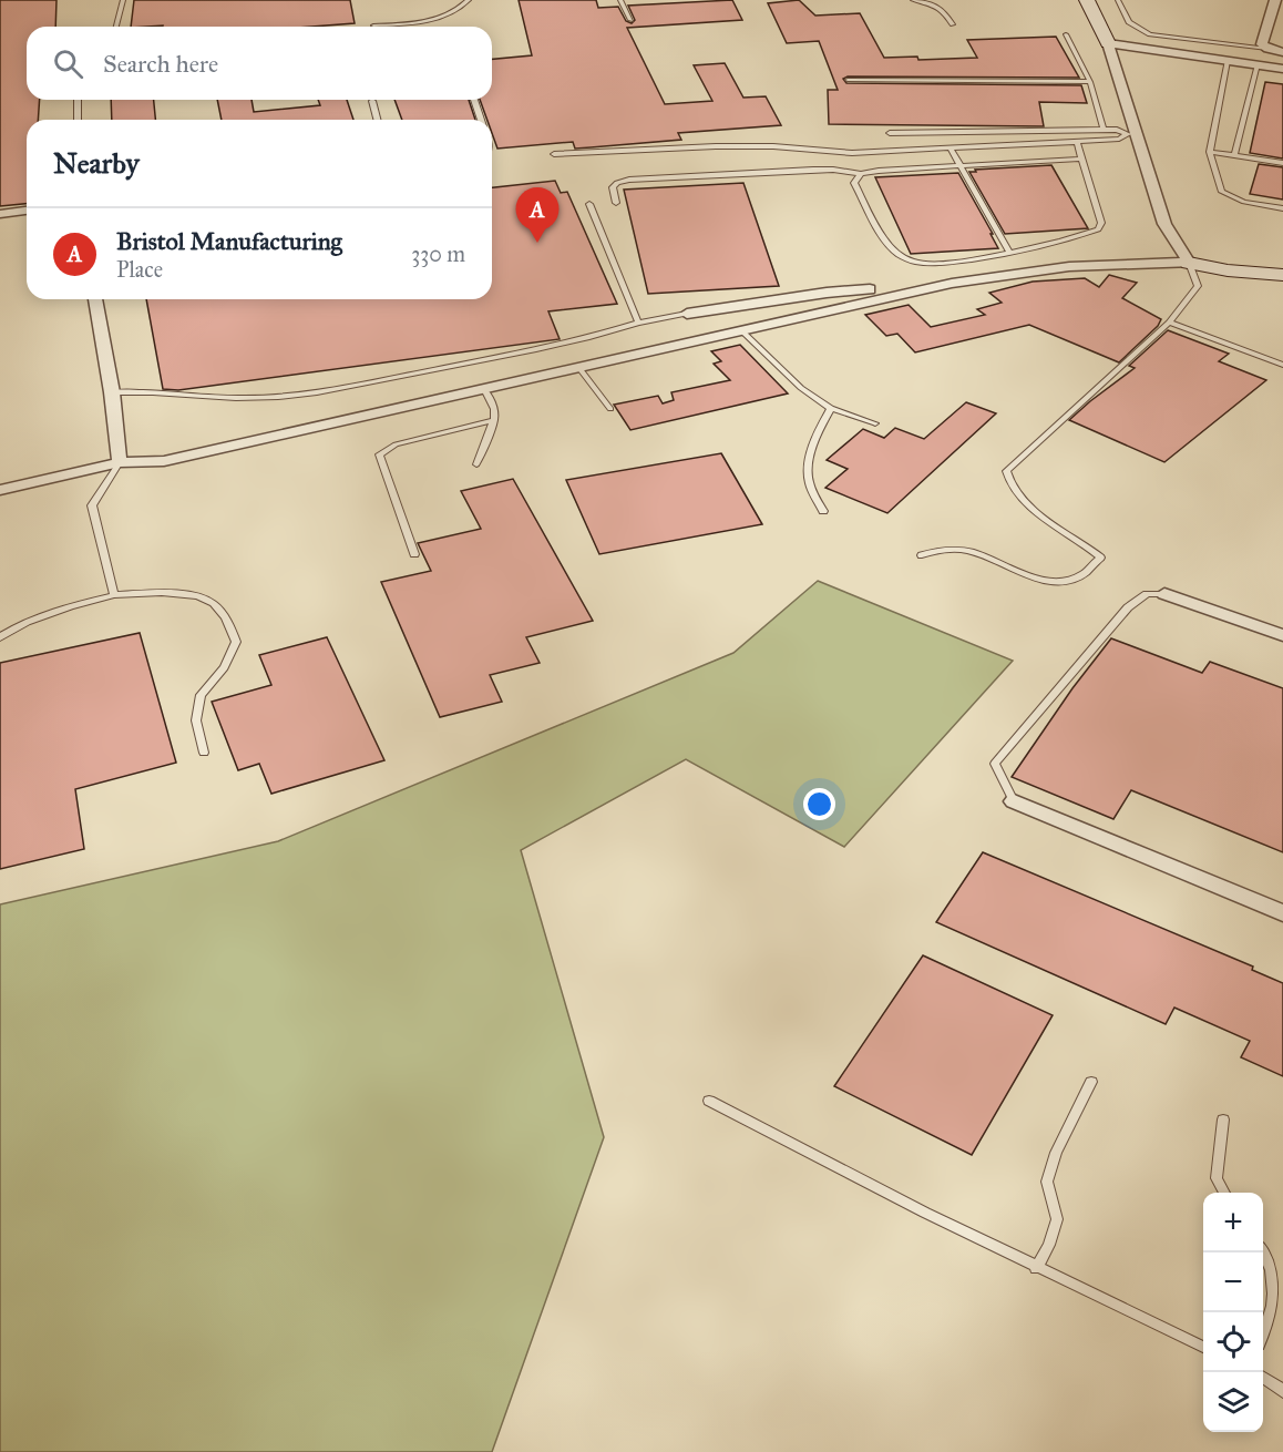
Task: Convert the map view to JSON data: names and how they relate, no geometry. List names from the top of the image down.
{
  "page": {
    "search": "Search here",
    "heading": "Nearby",
    "pins": "A",
    "list": [
      {
        "mark": "A",
        "name": "Bristol Manufacturing",
        "note": "Place",
        "value": "330 m"
      }
    ],
    "map_buttons": ["+", "−"]
  }
}
